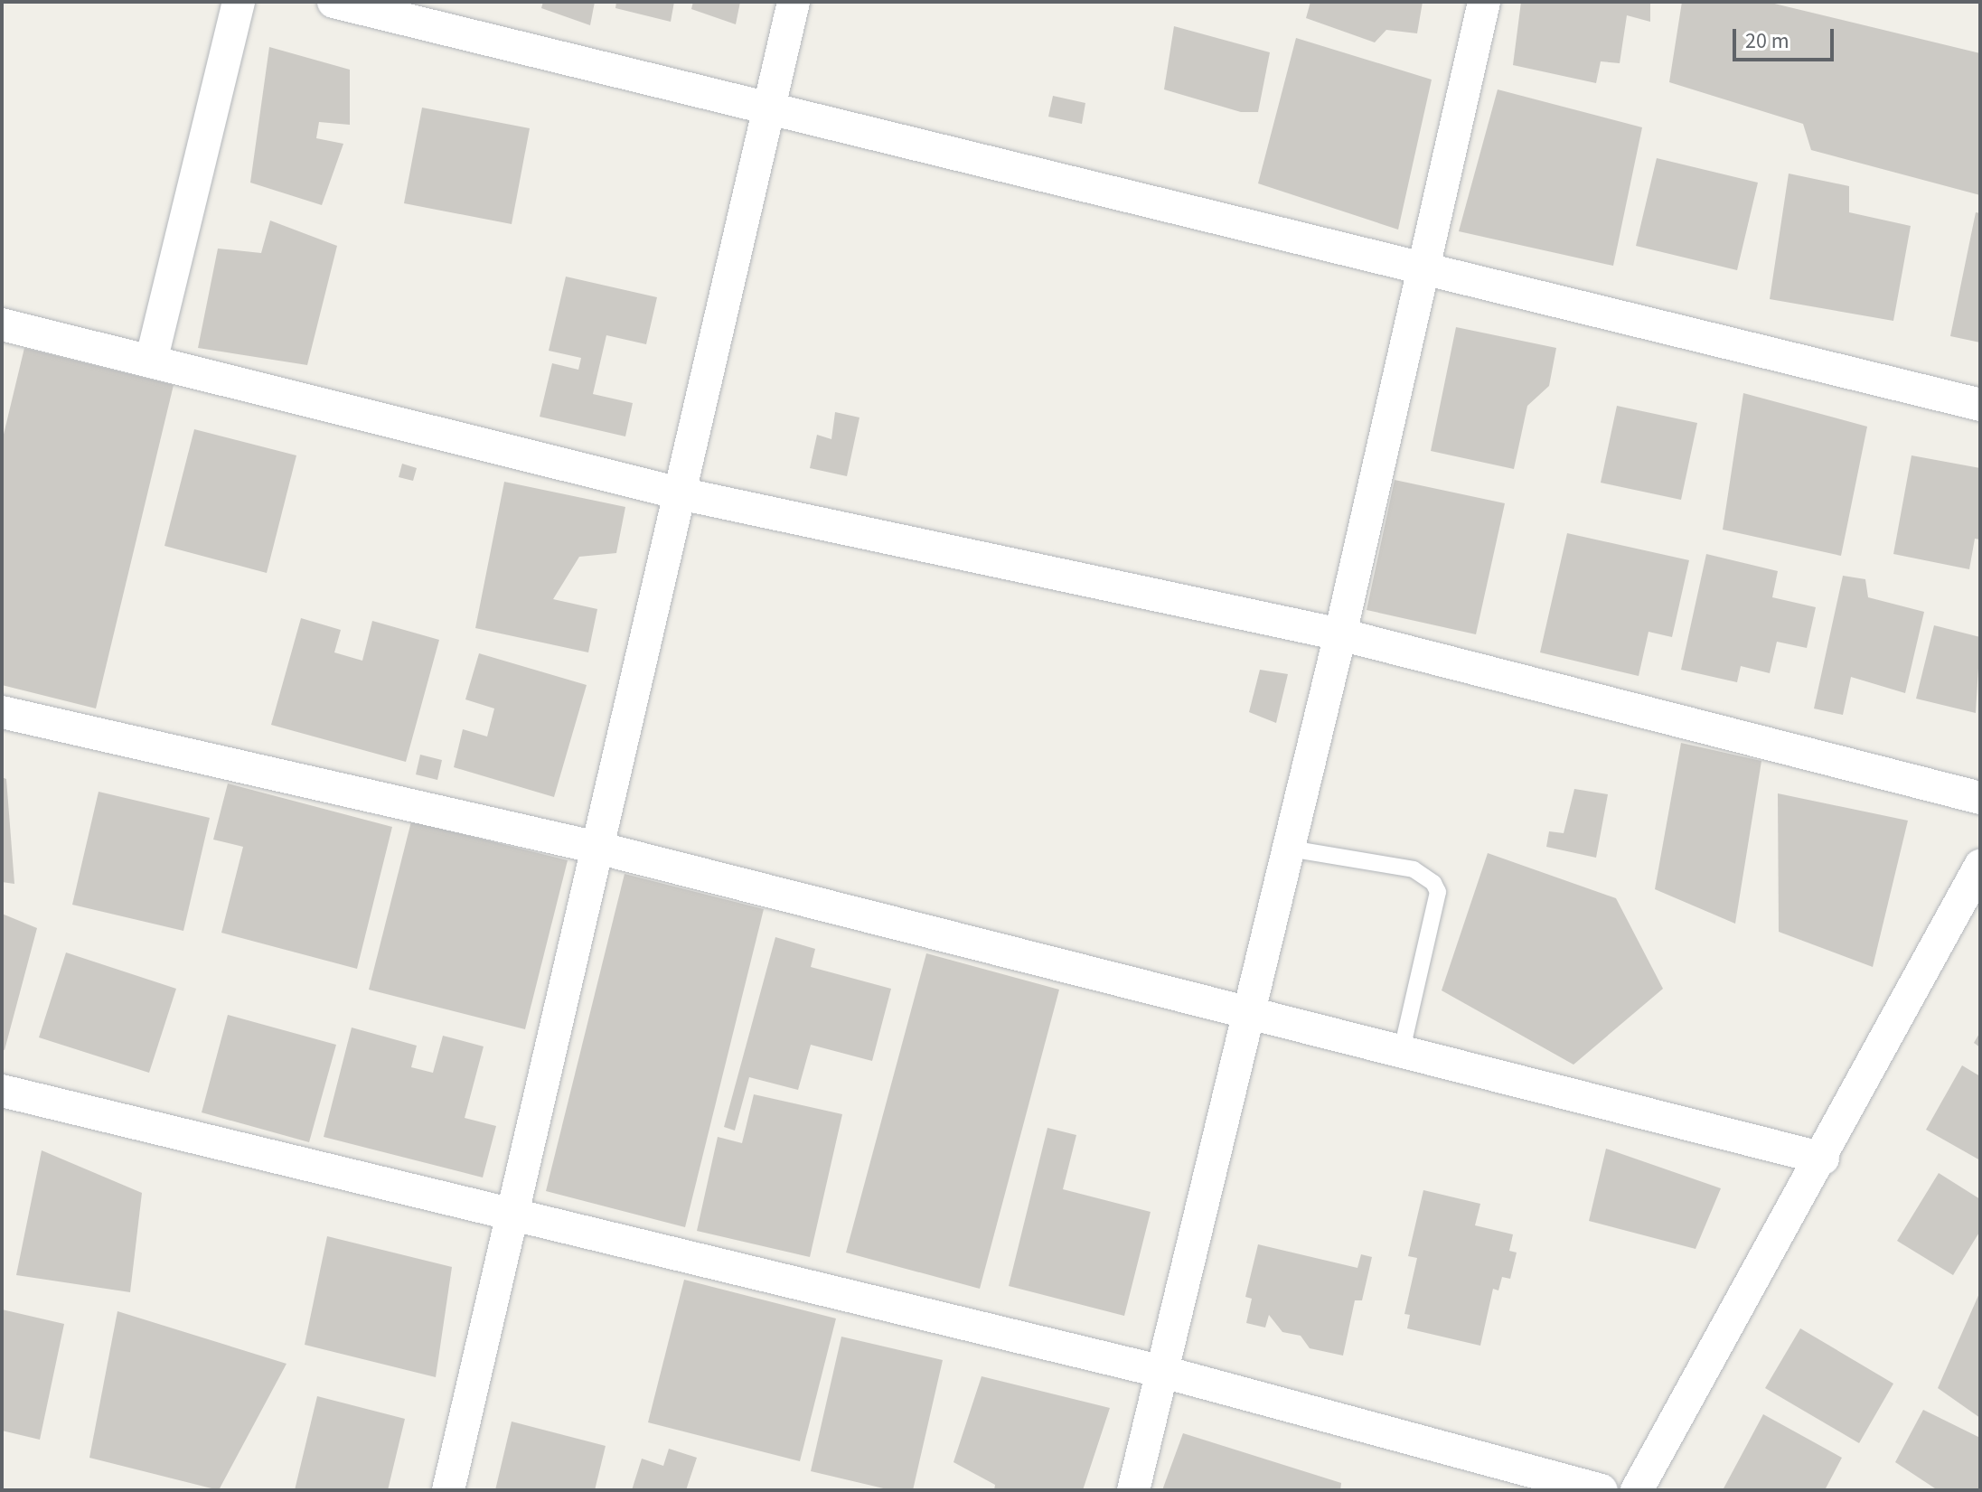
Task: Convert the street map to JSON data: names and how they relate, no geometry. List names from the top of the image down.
{
  "scale_bar": "20 m"
}
